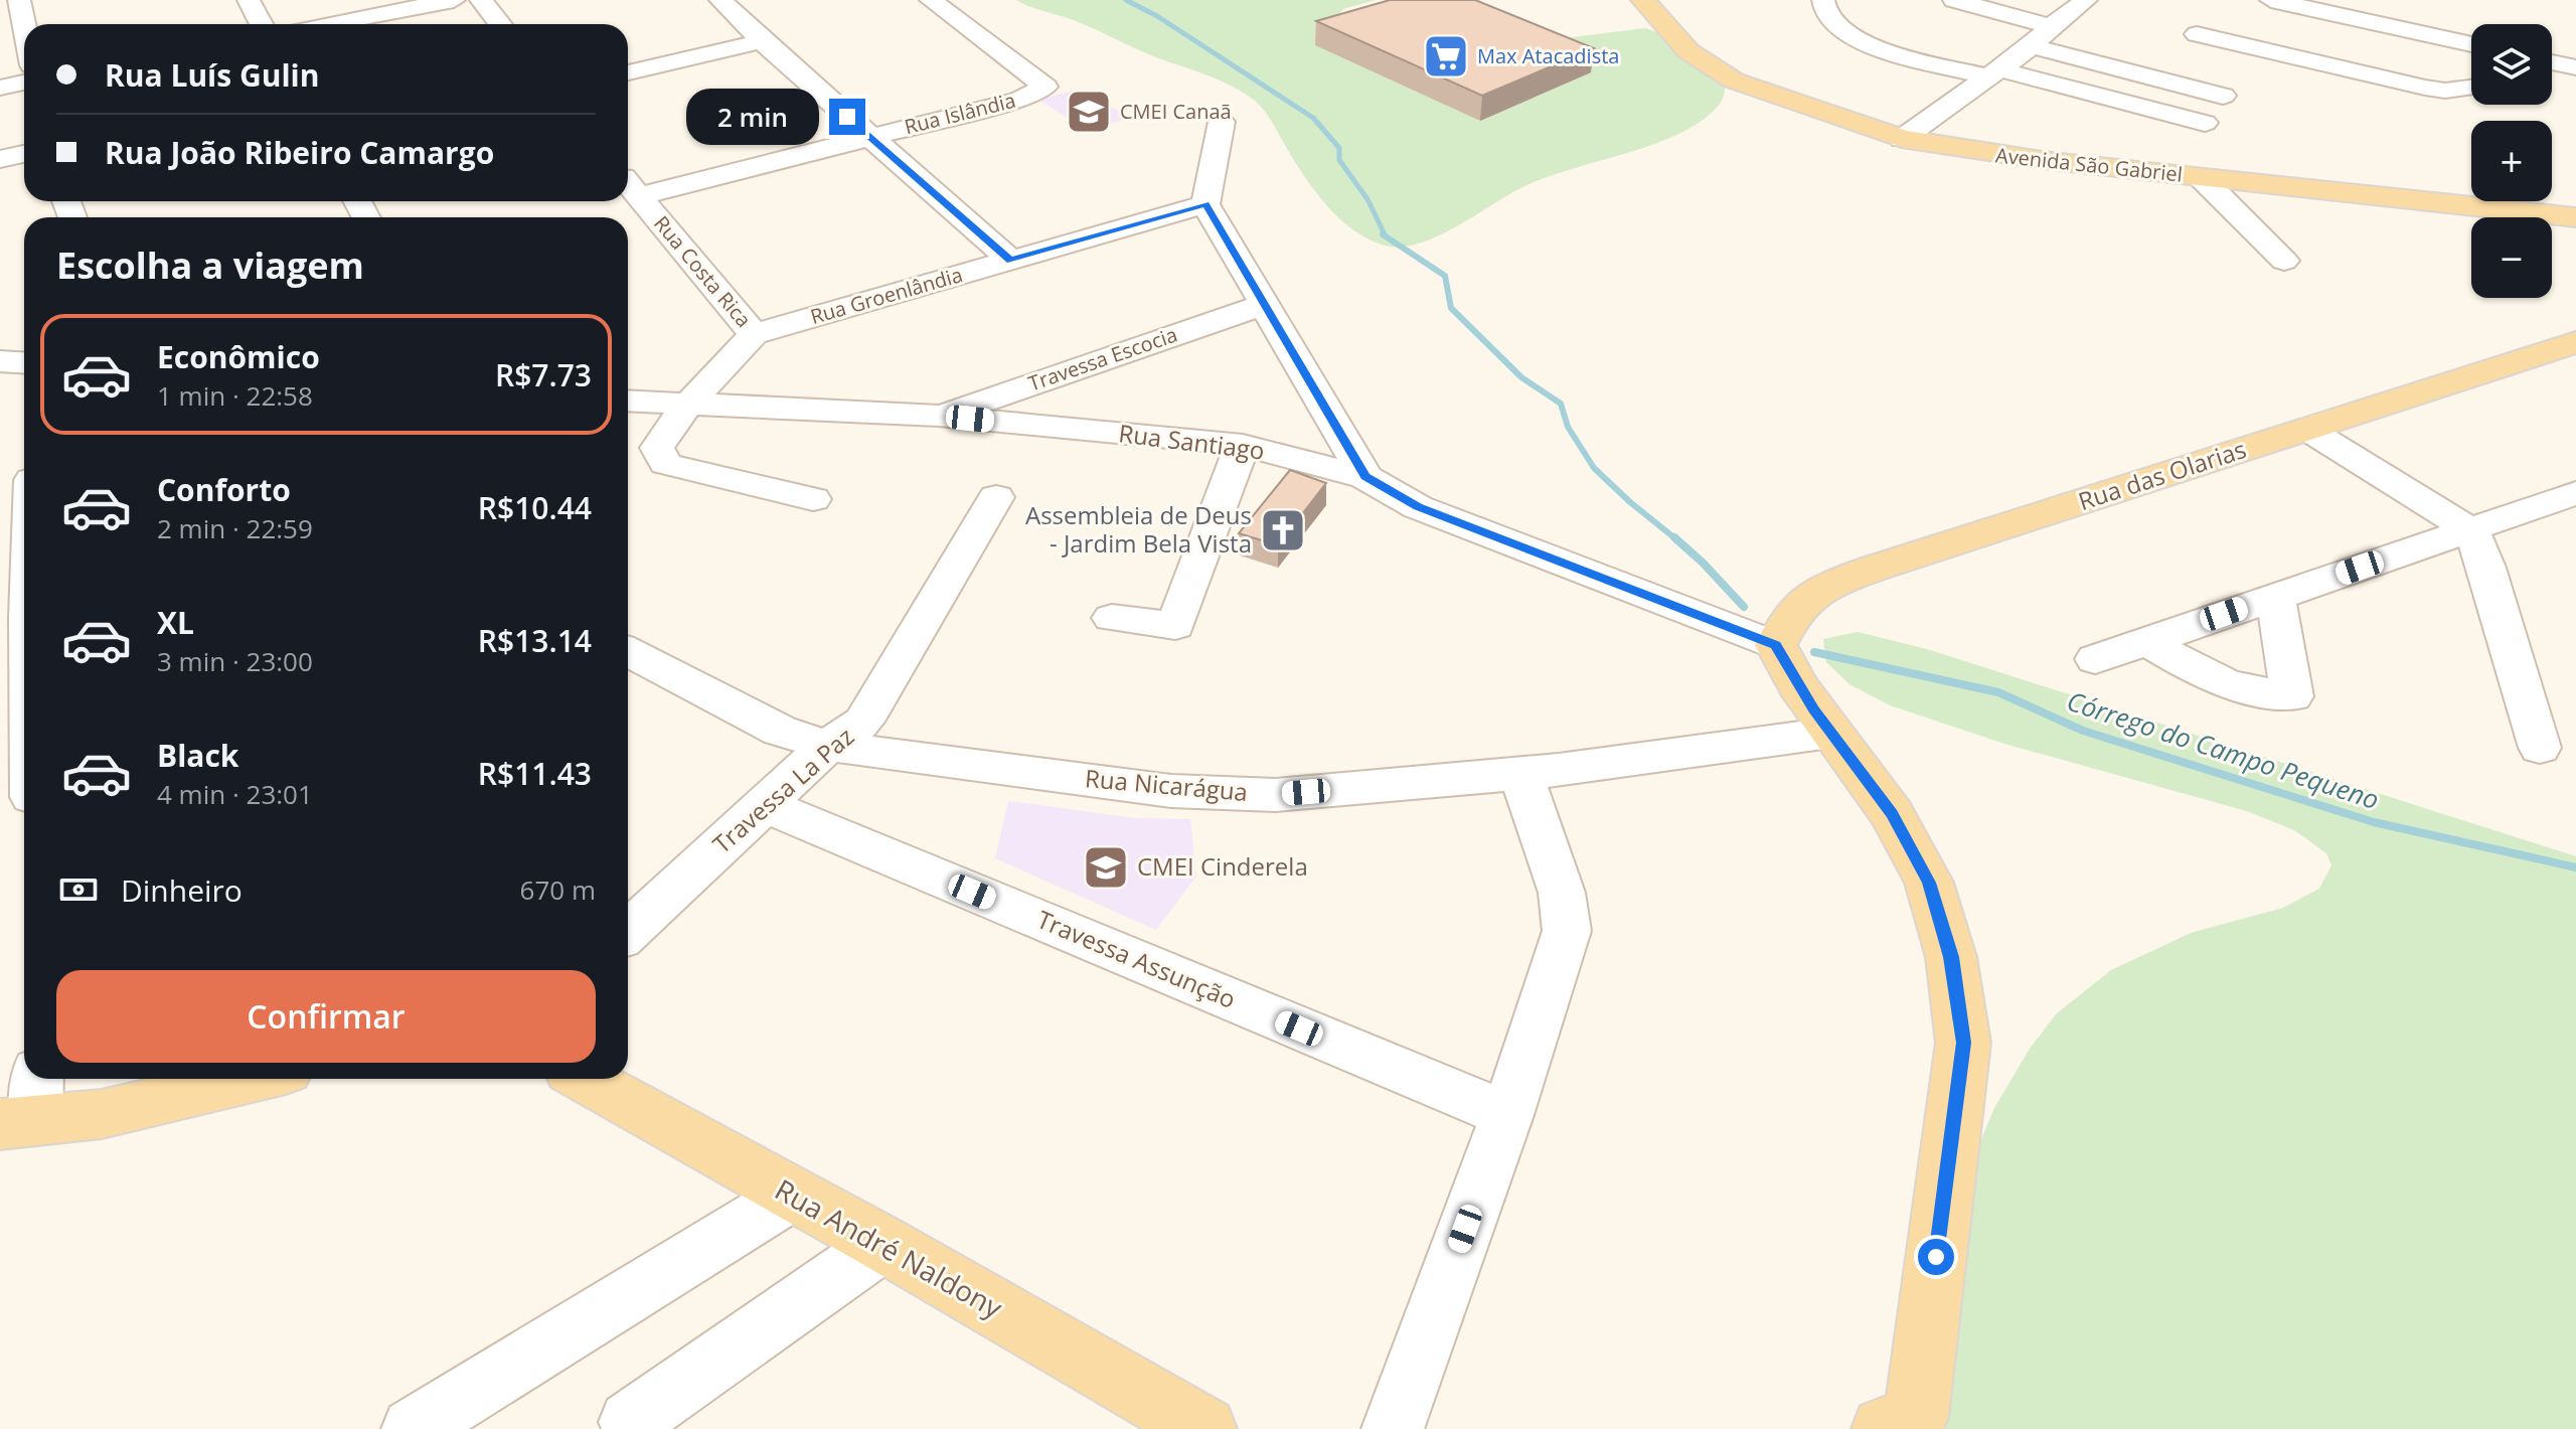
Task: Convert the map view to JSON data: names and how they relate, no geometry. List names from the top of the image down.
{
  "streets": {
    "main road": ["Avenida São Gabriel", "Rua das Olarias", "Rua André Naldony"],
    "street": [
      "Rua Islândia",
      "Rua Costa Rica",
      "Rua Groenlândia",
      "Travessa Escocia",
      "Rua Santiago",
      "Rua Nicarágua",
      "Travessa La Paz",
      "Travessa Assunção"
    ]
  },
  "crossings": [
    ["Rua Islândia", "Rua Costa Rica"],
    ["Rua Costa Rica", "Rua Groenlândia"],
    ["Rua Costa Rica", "Rua Santiago"],
    ["Travessa Escocia", "Rua Santiago"],
    ["Rua Santiago", "Rua das Olarias"],
    ["Rua Nicarágua", "Travessa La Paz"],
    ["Travessa La Paz", "Travessa Assunção"]
  ],
  "water": ["Córrego do Campo Pequeno"],
  "places": {
    "supermarket": ["Max Atacadista"],
    "school or university": ["CMEI Canaã", "CMEI Cinderela"],
    "church": ["Assembleia de Deus - Jardim Bela Vista"]
  },
  "page": {
    "map_buttons": ["+", "−"],
    "banner": ["Rua Luís Gulin", "Rua João Ribeiro Camargo"],
    "bubble": "2 min",
    "heading": "Escolha a viagem",
    "list": [
      {
        "name": "Econômico",
        "note": "1 min · 22:58",
        "value": "R$7.73"
      },
      {
        "name": "Conforto",
        "note": "2 min · 22:59",
        "value": "R$10.44"
      },
      {
        "name": "XL",
        "note": "3 min · 23:00",
        "value": "R$13.14"
      },
      {
        "name": "Black",
        "note": "4 min · 23:01",
        "value": "R$11.43"
      }
    ],
    "pay": ["Dinheiro", "670 m"],
    "buttons": "Confirmar"
  }
}
